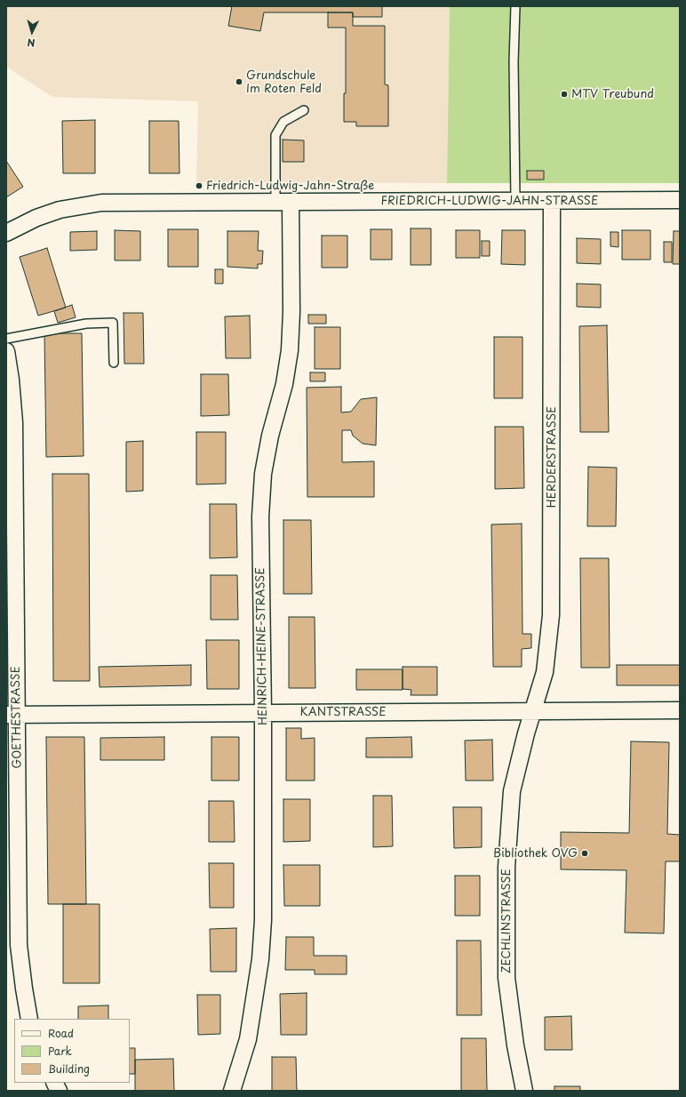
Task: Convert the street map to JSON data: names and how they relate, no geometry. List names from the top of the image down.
{
  "streets": {
    "street": [
      "FRIEDRICH-LUDWIG-JAHN-STRASSE",
      "HERDERSTRASSE",
      "HEINRICH-HEINE-STRASSE",
      "KANTSTRASSE",
      "GOETHESTRASSE",
      "ZECHLINSTRASSE"
    ]
  },
  "crossings": [
    ["FRIEDRICH-LUDWIG-JAHN-STRASSE", "HERDERSTRASSE"],
    ["FRIEDRICH-LUDWIG-JAHN-STRASSE", "HEINRICH-HEINE-STRASSE"],
    ["HERDERSTRASSE", "KANTSTRASSE"],
    ["HERDERSTRASSE", "ZECHLINSTRASSE"],
    ["HEINRICH-HEINE-STRASSE", "KANTSTRASSE"],
    ["KANTSTRASSE", "GOETHESTRASSE"],
    ["KANTSTRASSE", "ZECHLINSTRASSE"]
  ],
  "places": [
    "Grundschule Im Roten Feld",
    "MTV Treubund",
    "Friedrich-Ludwig-Jahn-Straße",
    "Bibliothek OVG"
  ],
  "legend": ["Road", "Park", "Building"],
  "north": "bottom"
}
